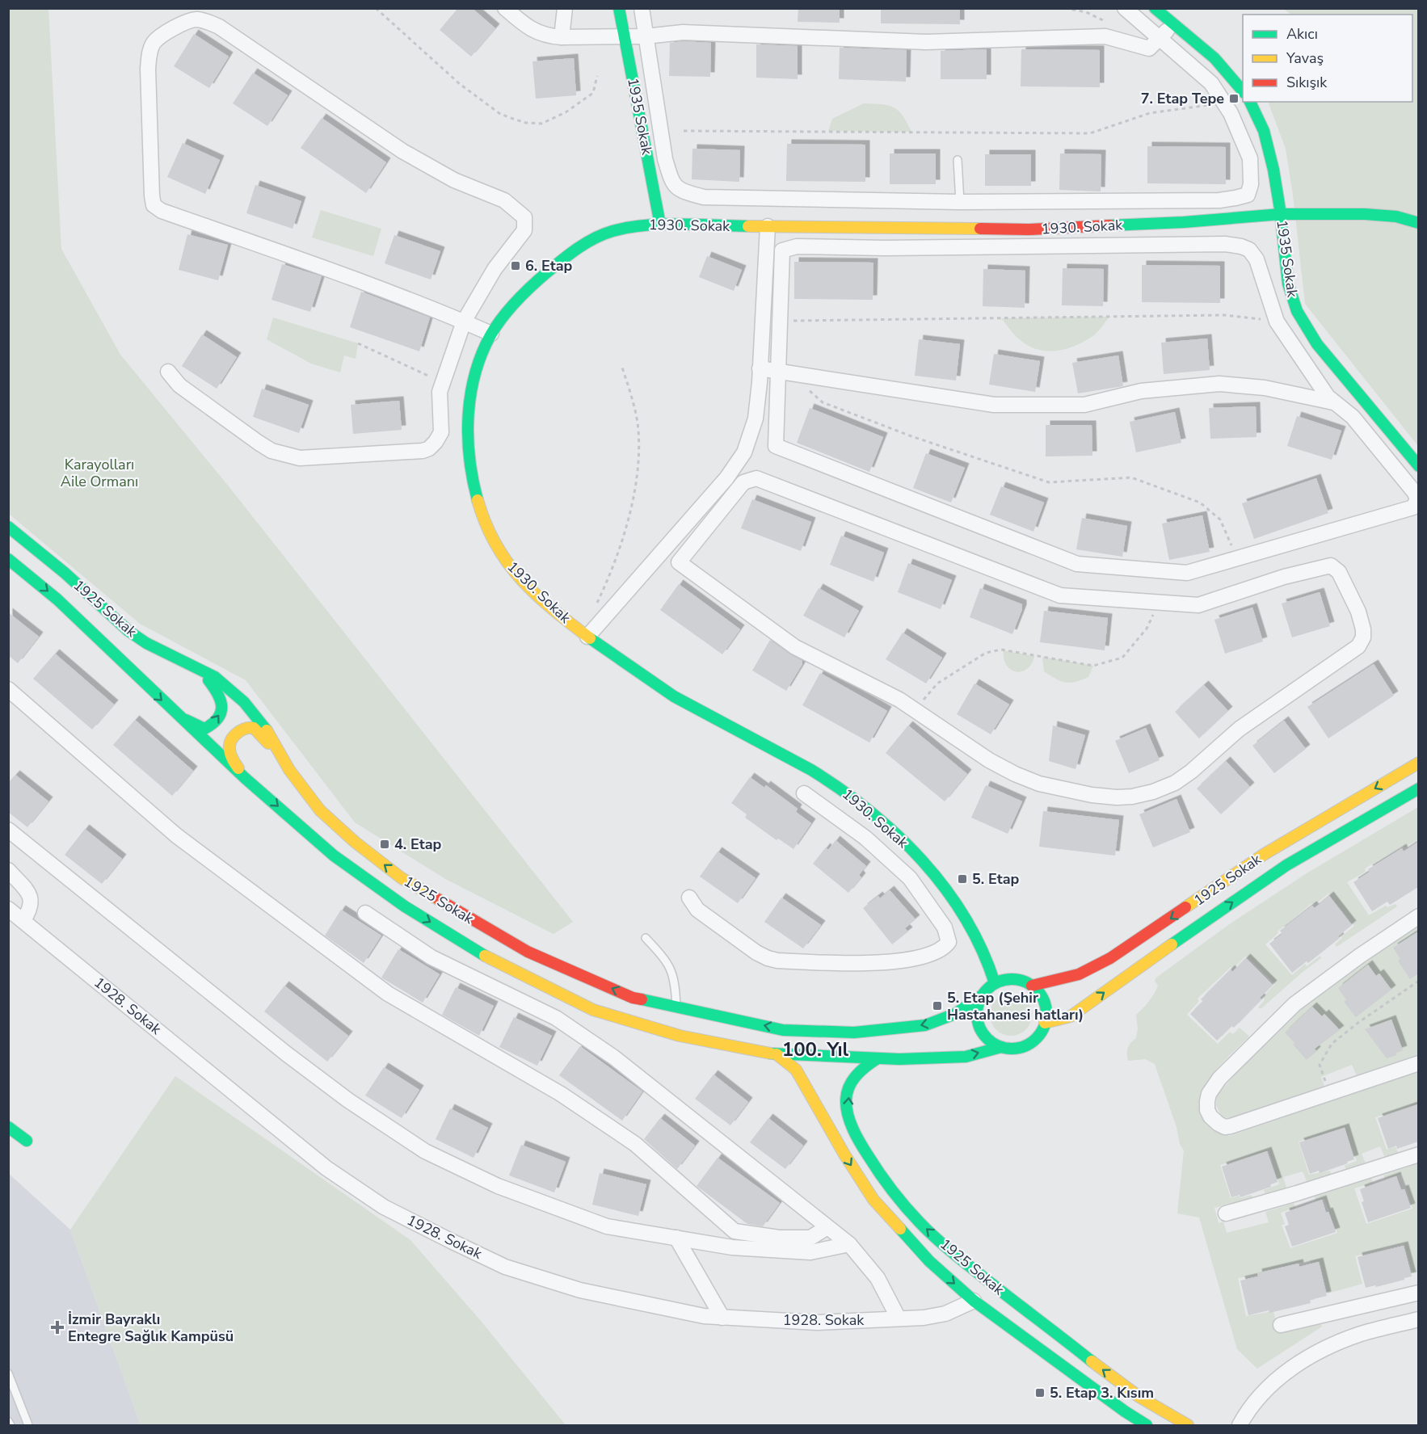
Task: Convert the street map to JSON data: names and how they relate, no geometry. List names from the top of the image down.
{
  "streets": {
    "main road": ["1935 Sokak", "1930. Sokak", "1925 Sokak"],
    "street": ["1928. Sokak"]
  },
  "crossings": [
    ["1935 Sokak", "1930. Sokak"],
    ["1930. Sokak", "1925 Sokak"],
    ["1925 Sokak", "1928. Sokak"]
  ],
  "districts": ["100. Yıl"],
  "parks": ["Karayolları Aile Ormanı"],
  "places": {
    "transit": [
      "7. Etap Tepe",
      "6. Etap",
      "4. Etap",
      "5. Etap",
      "5. Etap (Şehir Hastahanesi hatları)",
      "5. Etap 3. Kısım"
    ],
    "health": ["İzmir Bayraklı Entegre Sağlık Kampüsü"]
  },
  "legend": ["Akıcı", "Yavaş", "Sıkışık"]
}
